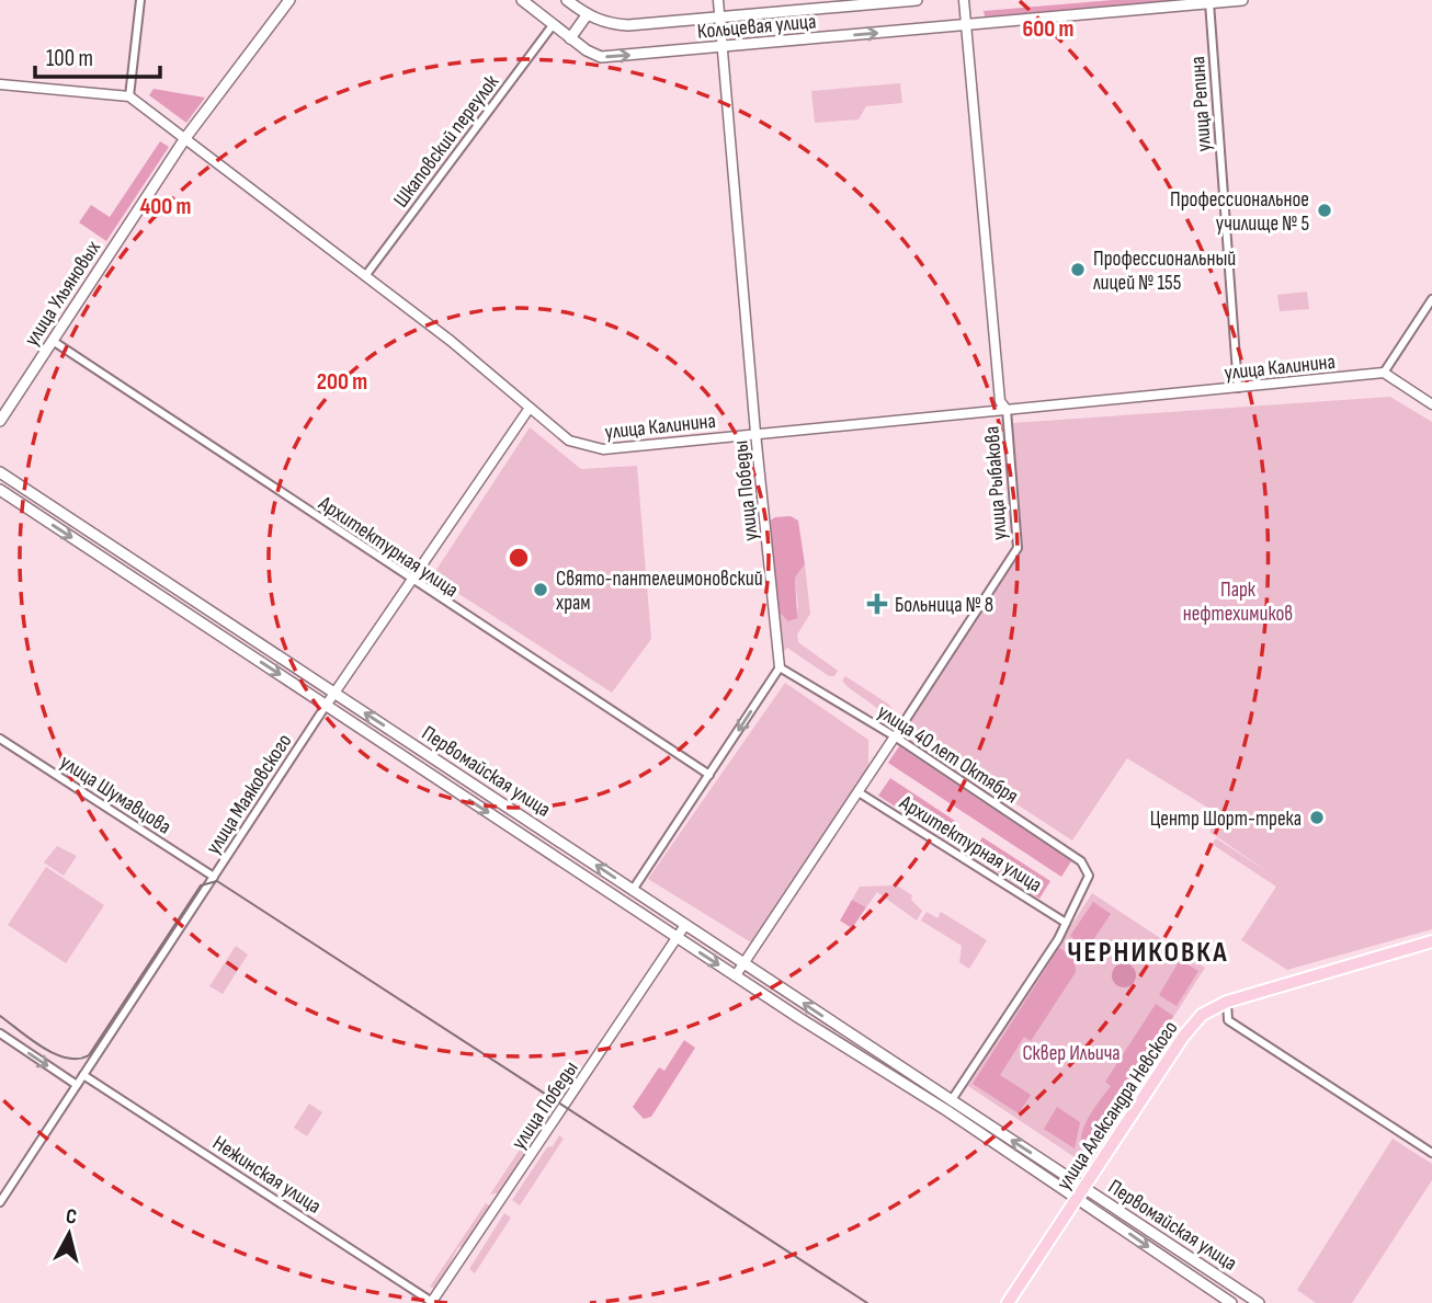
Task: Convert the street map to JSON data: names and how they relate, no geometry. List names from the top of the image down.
{
  "streets": {
    "main road": [
      "Кольцевая улица",
      "улица Ульяновых",
      "Первомайская улица",
      "улица Александра Невского"
    ],
    "street": [
      "улица Репина",
      "Шкаповский переулок",
      "улица Калинина",
      "улица Рыбакова",
      "улица Победы",
      "Архитектурная улица",
      "улица 40 лет Октября",
      "улица Шумавцова",
      "улица Маяковского",
      "Нежинская улица"
    ]
  },
  "crossings": [
    ["Кольцевая улица", "улица Репина"],
    ["Кольцевая улица", "Шкаповский переулок"],
    ["Кольцевая улица", "улица Рыбакова"],
    ["Кольцевая улица", "улица Победы"],
    ["улица Репина", "улица Калинина"],
    ["Шкаповский переулок", "улица Калинина"],
    ["улица Ульяновых", "улица Калинина"],
    ["улица Ульяновых", "Архитектурная улица"],
    ["улица Калинина", "улица Рыбакова"],
    ["улица Калинина", "улица Победы"],
    ["улица Калинина", "улица Маяковского"],
    ["улица Рыбакова", "Архитектурная улица"],
    ["улица Рыбакова", "улица 40 лет Октября"],
    ["улица Рыбакова", "Первомайская улица"],
    ["улица Победы", "улица 40 лет Октября"],
    ["улица Победы", "Первомайская улица"],
    ["улица Победы", "Нежинская улица"],
    ["Архитектурная улица", "улица 40 лет Октября"],
    ["Архитектурная улица", "улица Маяковского"],
    ["Первомайская улица", "улица Маяковского"],
    ["Первомайская улица", "улица Александра Невского"],
    ["улица Шумавцова", "улица Маяковского"],
    ["улица Маяковского", "Нежинская улица"]
  ],
  "districts": ["ЧЕРНИКОВКА"],
  "parks": ["Парк нефтехимиков", "Сквер Ильича"],
  "places": {
    "other": [
      "Профессиональное училище № 5",
      "Профессиональный лицей № 155",
      "Свято-пантелеимоновский храм",
      "Центр Шорт-трека"
    ],
    "health": ["Больница № 8"]
  },
  "scale_bar": "100 m",
  "north": "top",
  "rings": ["600 m", "400 m", "200 m"]
}
